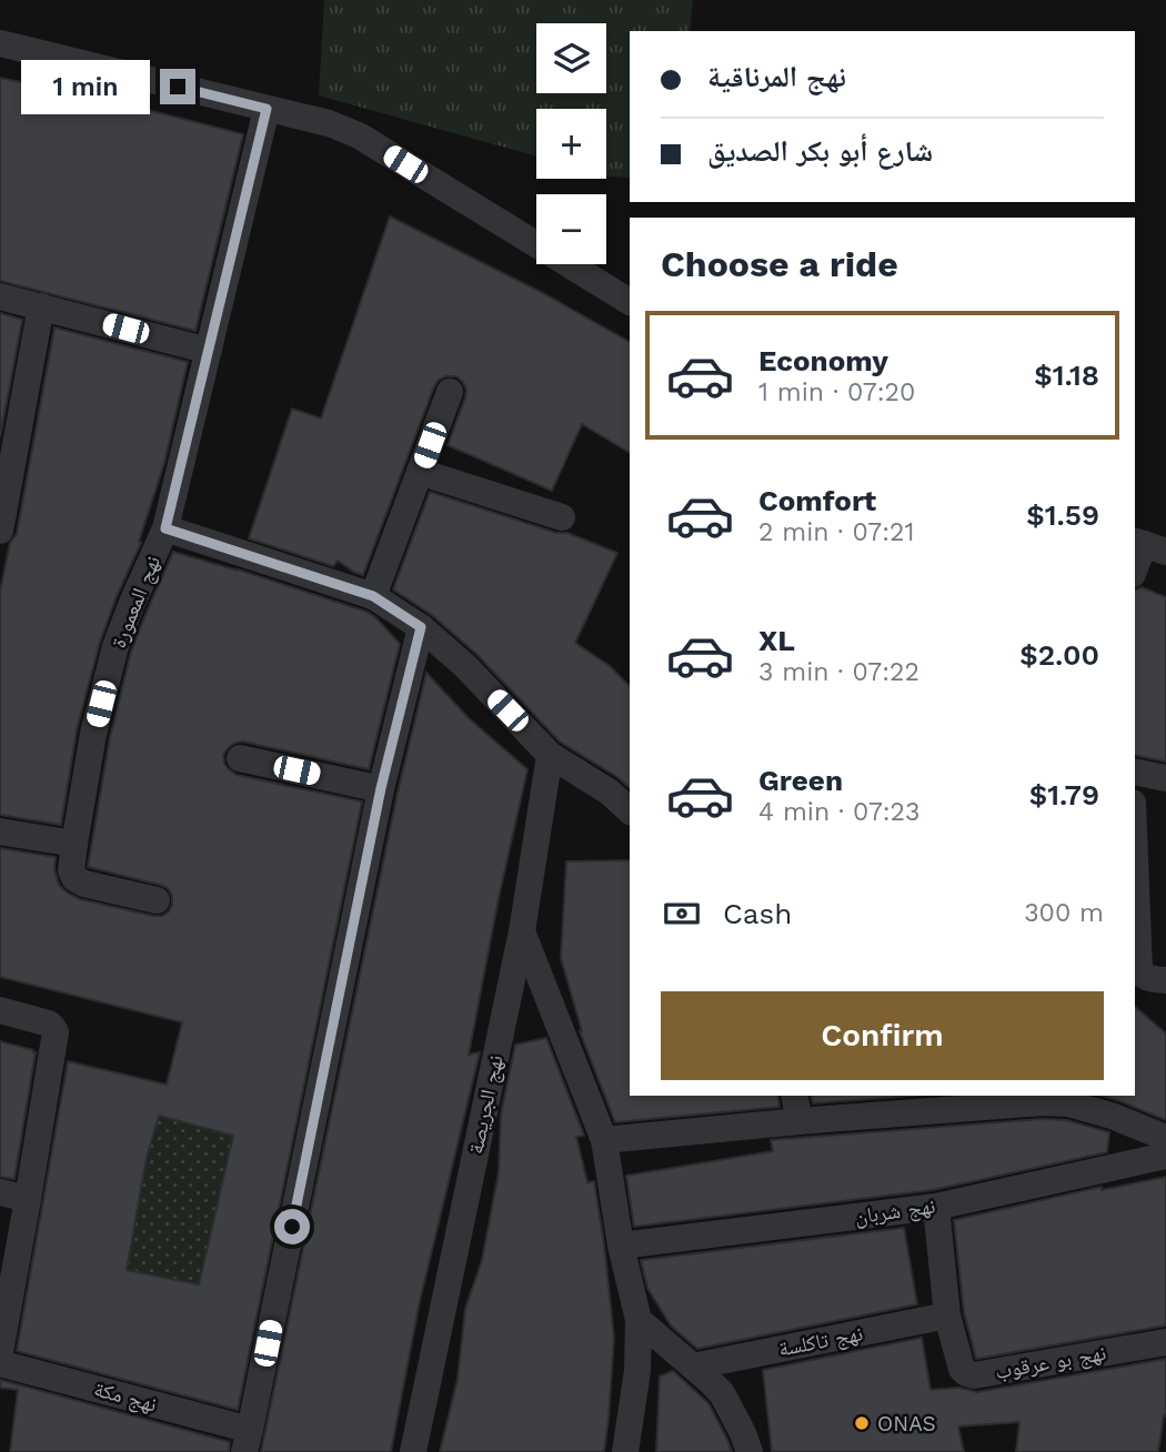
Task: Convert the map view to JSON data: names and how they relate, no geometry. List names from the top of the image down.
{
  "streets": {
    "street": [
      "نهج المعمورة",
      "نهج الجريصة",
      "نهج شربان",
      "نهج تاكلسة",
      "نهج بو عرقوب",
      "نهج مكة"
    ]
  },
  "crossings": [
    ["نهج شربان", "نهج بو عرقوب"],
    ["نهج تاكلسة", "نهج بو عرقوب"]
  ],
  "places": ["ONAS"],
  "page": {
    "map_buttons": ["+", "−"],
    "banner": ["نهج المرناقية", "شارع أبو بكر الصديق"],
    "bubble": "1 min",
    "heading": "Choose a ride",
    "list": [
      {
        "name": "Economy",
        "note": "1 min · 07:20",
        "value": "$1.18"
      },
      {
        "name": "Comfort",
        "note": "2 min · 07:21",
        "value": "$1.59"
      },
      {
        "name": "XL",
        "note": "3 min · 07:22",
        "value": "$2.00"
      },
      {
        "name": "Green",
        "note": "4 min · 07:23",
        "value": "$1.79"
      }
    ],
    "pay": ["Cash", "300 m"],
    "buttons": "Confirm"
  }
}
